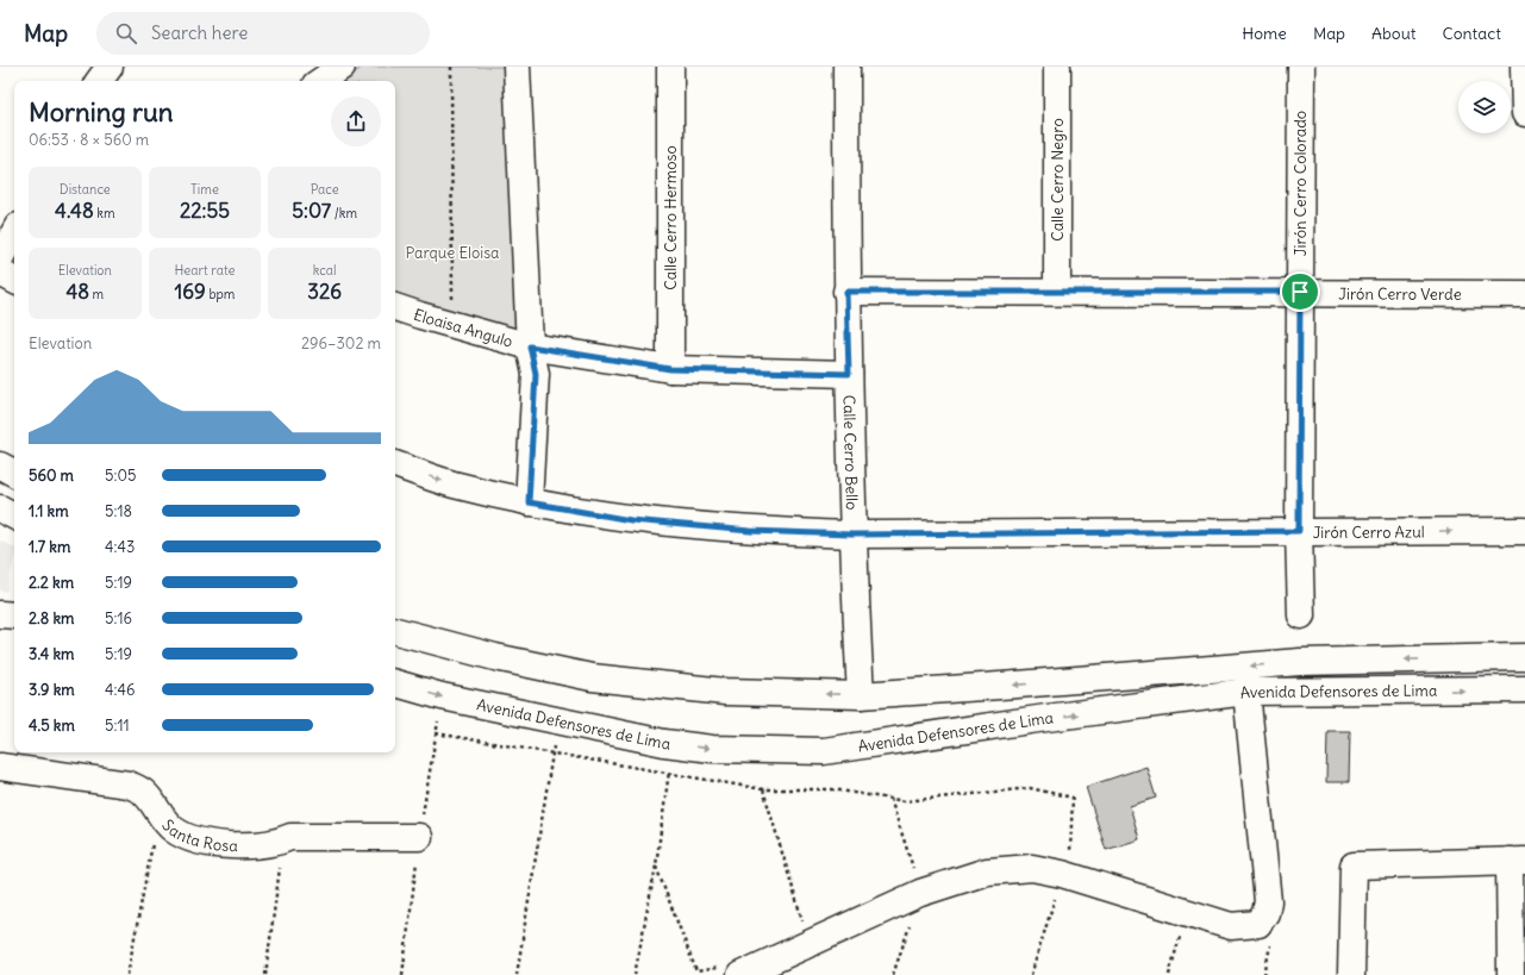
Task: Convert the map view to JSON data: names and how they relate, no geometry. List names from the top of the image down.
{
  "streets": {
    "street": [
      "Calle Cerro Negro",
      "Jirón Cerro Colorado",
      "Calle Cerro Hermoso",
      "Jirón Cerro Verde",
      "Eloaisa Angulo",
      "Calle Cerro Bello",
      "Jirón Cerro Azul",
      "Avenida Defensores de Lima",
      "Santa Rosa"
    ]
  },
  "crossings": [
    ["Calle Cerro Negro", "Jirón Cerro Verde"],
    ["Jirón Cerro Colorado", "Jirón Cerro Verde"],
    ["Jirón Cerro Colorado", "Jirón Cerro Azul"],
    ["Calle Cerro Hermoso", "Eloaisa Angulo"],
    ["Jirón Cerro Verde", "Calle Cerro Bello"],
    ["Eloaisa Angulo", "Calle Cerro Bello"],
    ["Calle Cerro Bello", "Jirón Cerro Azul"],
    ["Calle Cerro Bello", "Avenida Defensores de Lima"]
  ],
  "parks": ["Parque Eloisa"],
  "page": {
    "header": "Map",
    "search": "Search here",
    "nav": [
      "Home",
      "Map",
      "About",
      "Contact"
    ],
    "heading": ["Morning run", "06:53 · 8 × 560 m"],
    "stats": [
      ["Distance", "4.48 km"],
      ["Time", "22:55"],
      ["Pace", "5:07 /km"],
      ["Elevation", "48 m"],
      ["Heart rate", "169 bpm"],
      ["kcal", "326"]
    ],
    "chart": ["Elevation", "296–302 m"],
    "list": [
      {
        "name": "560 m",
        "note": "5:05"
      },
      {
        "name": "1.1 km",
        "note": "5:18"
      },
      {
        "name": "1.7 km",
        "note": "4:43"
      },
      {
        "name": "2.2 km",
        "note": "5:19"
      },
      {
        "name": "2.8 km",
        "note": "5:16"
      },
      {
        "name": "3.4 km",
        "note": "5:19"
      },
      {
        "name": "3.9 km",
        "note": "4:46"
      },
      {
        "name": "4.5 km",
        "note": "5:11"
      }
    ]
  }
}
